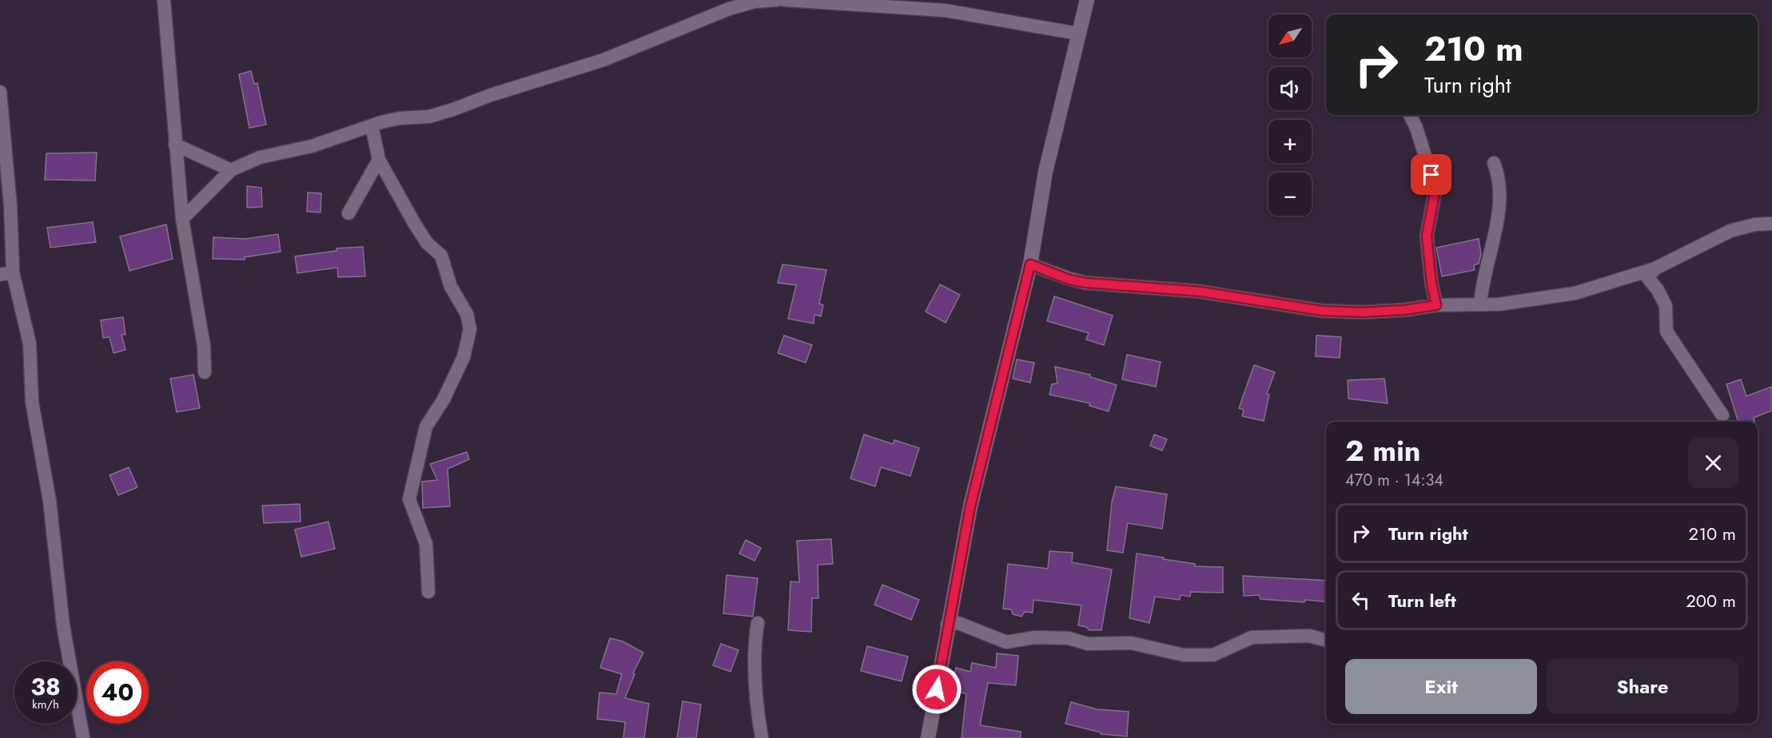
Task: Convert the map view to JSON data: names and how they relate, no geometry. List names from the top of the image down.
{
  "north": "bottom left",
  "page": {
    "map_buttons": ["+", "−"],
    "turn": ["210 m", "Turn right"],
    "heading": ["2 min", "470 m · 14:34"],
    "list": [
      {
        "name": "Turn right",
        "value": "210 m"
      },
      {
        "name": "Turn left",
        "value": "200 m"
      }
    ],
    "buttons": ["Exit", "Share"],
    "speed": "38 km/h",
    "limit": "40"
  }
}
